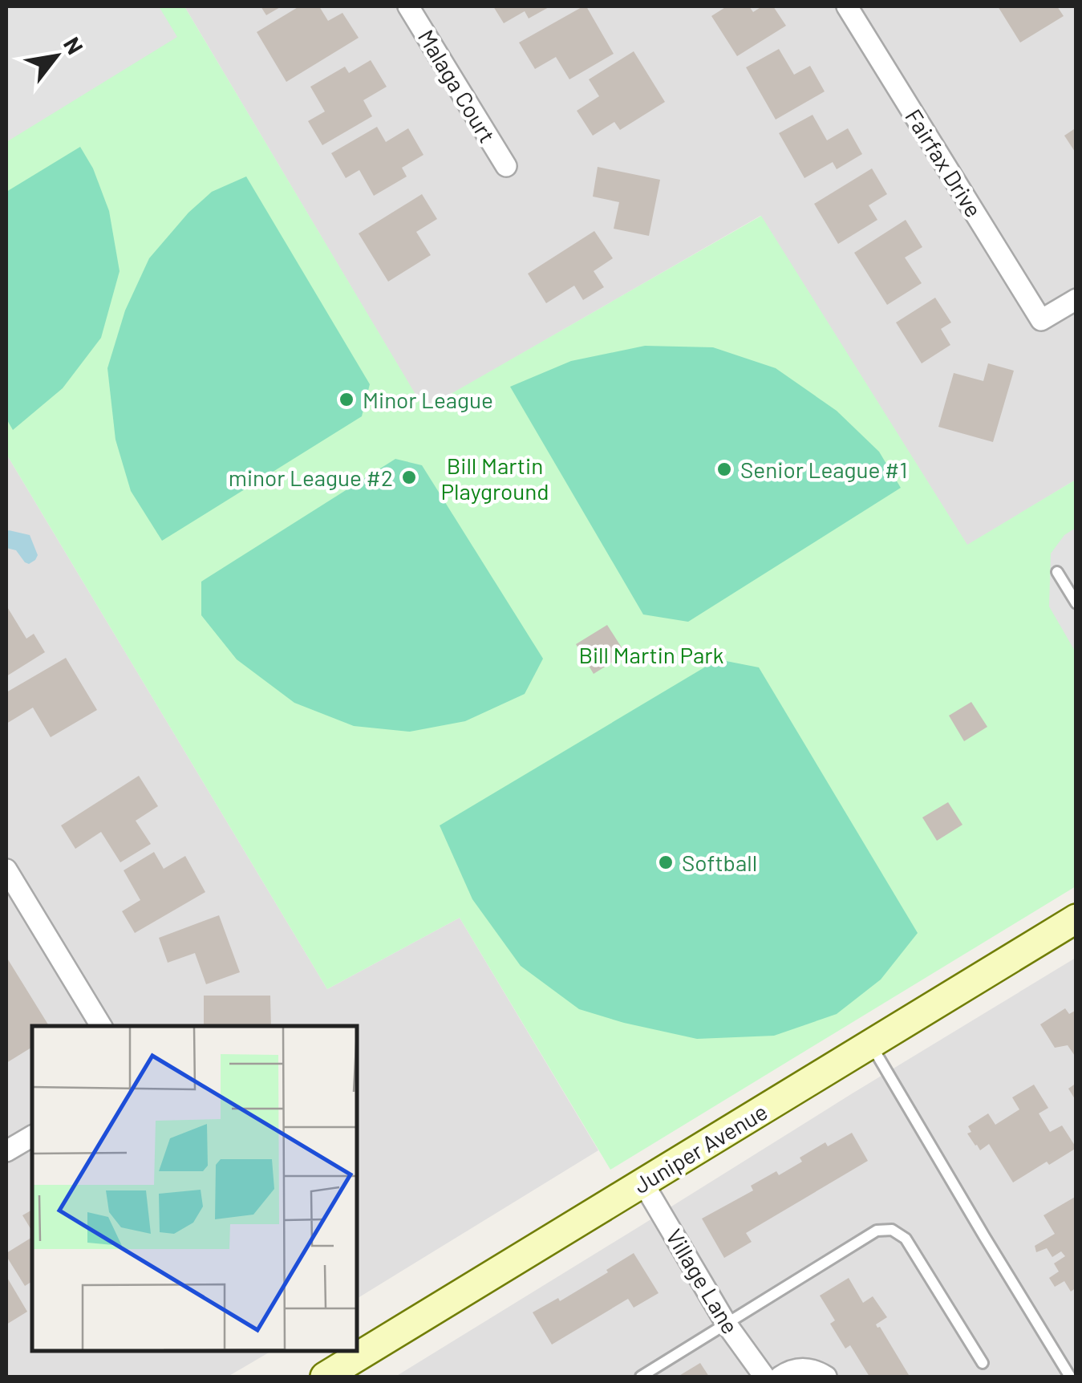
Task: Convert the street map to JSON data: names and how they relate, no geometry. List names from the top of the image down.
{
  "streets": {
    "street": [
      "Malaga Court",
      "Fairfax Drive",
      "Juniper Avenue",
      "Village Lane"
    ]
  },
  "crossings": [
    ["Juniper Avenue", "Village Lane"]
  ],
  "parks": ["Bill Martin Playground", "Bill Martin Park"],
  "places": [
    "Minor League",
    "Senior League #1",
    "minor League #2",
    "Softball"
  ],
  "north": "top right"
}
